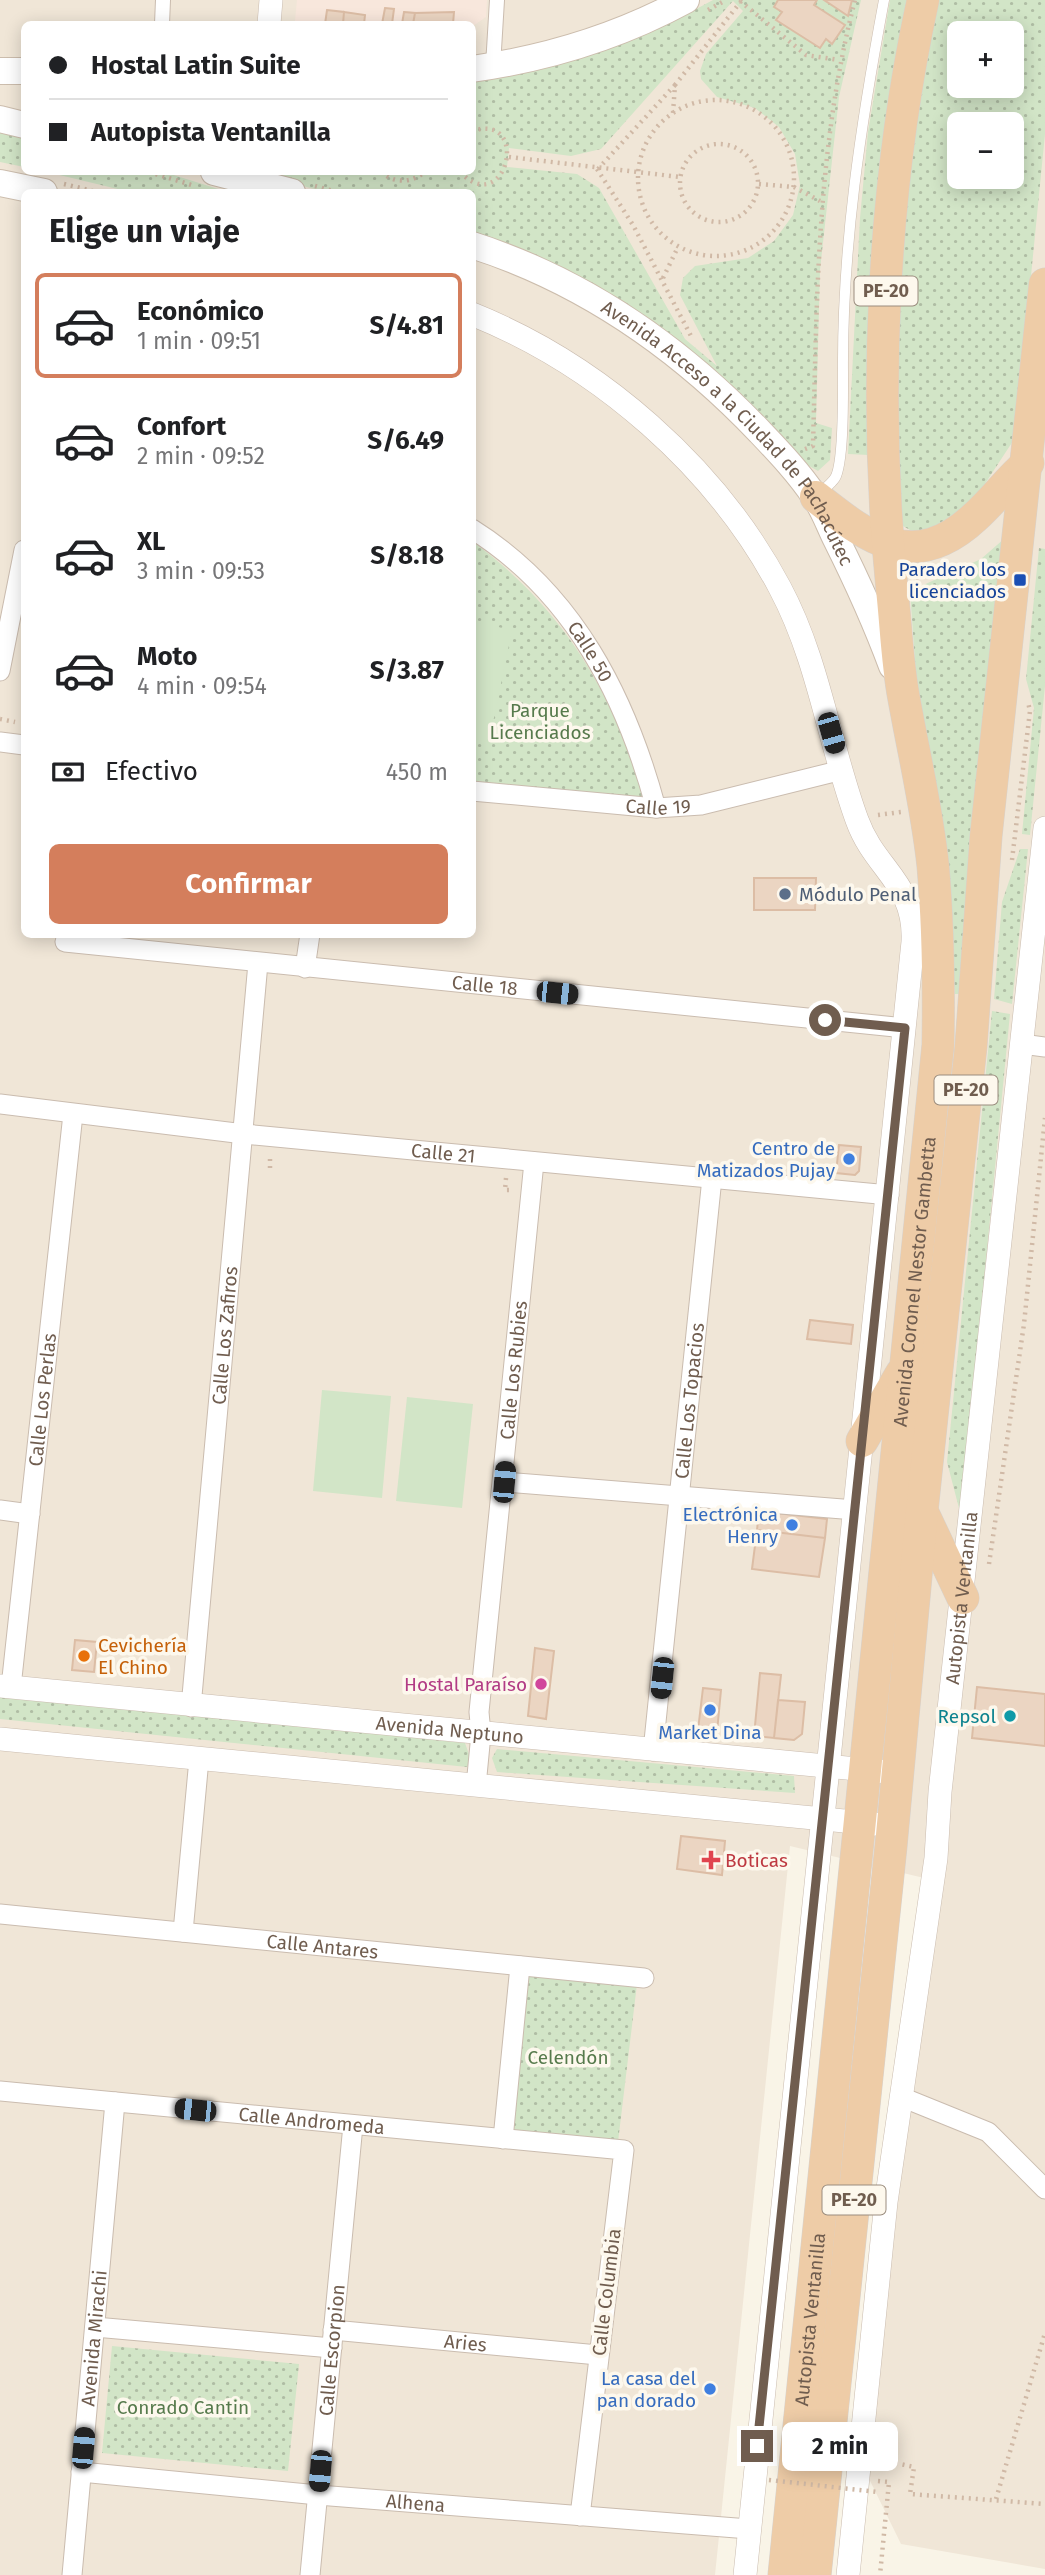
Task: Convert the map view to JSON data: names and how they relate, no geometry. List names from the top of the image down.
{
  "streets": {
    "highway": ["PE-20", "Avenida Coronel Nestor Gambetta", "Autopista Ventanilla"],
    "main road": ["Avenida Acceso a la Ciudad de Pachacútec"],
    "street": [
      "Calle 50",
      "Calle 19",
      "Calle 18",
      "Calle 21",
      "Calle Los Zafiros",
      "Calle Los Rubies",
      "Calle Los Perlas",
      "Calle Los Topacios",
      "Avenida Neptuno",
      "Calle Antares",
      "Calle Andromeda",
      "Calle Columbia",
      "Avenida Mirachi",
      "Aries",
      "Calle Escorpion",
      "Alhena"
    ]
  },
  "crossings": [
    ["Avenida Acceso a la Ciudad de Pachacútec", "Avenida Coronel Nestor Gambetta"],
    ["Calle 50", "Calle 19"],
    ["Calle 19", "Autopista Ventanilla"],
    ["Calle 18", "Calle Los Zafiros"],
    ["Calle 18", "Autopista Ventanilla"],
    ["Calle 21", "Calle Los Zafiros"],
    ["Calle 21", "Calle Los Rubies"],
    ["Calle 21", "Calle Los Perlas"],
    ["Calle 21", "Calle Los Topacios"],
    ["Calle 21", "Autopista Ventanilla"],
    ["Avenida Coronel Nestor Gambetta", "Autopista Ventanilla"],
    ["Avenida Coronel Nestor Gambetta", "Avenida Neptuno"],
    ["Calle Los Zafiros", "Avenida Neptuno"],
    ["Calle Los Rubies", "Avenida Neptuno"],
    ["Calle Los Perlas", "Avenida Neptuno"],
    ["Calle Los Topacios", "Avenida Neptuno"],
    ["Autopista Ventanilla", "Avenida Neptuno"],
    ["Autopista Ventanilla", "Alhena"],
    ["Calle Andromeda", "Calle Columbia"],
    ["Calle Andromeda", "Avenida Mirachi"],
    ["Calle Andromeda", "Calle Escorpion"],
    ["Calle Columbia", "Aries"],
    ["Calle Columbia", "Alhena"],
    ["Avenida Mirachi", "Aries"],
    ["Avenida Mirachi", "Alhena"],
    ["Aries", "Calle Escorpion"],
    ["Calle Escorpion", "Alhena"]
  ],
  "parks": ["Parque Licenciados", "Celendón", "Conrado Cantin"],
  "places": {
    "transit": ["Paradero los licenciados"],
    "other": [
      "Módulo Penal",
      "Centro de Matizados Pujay",
      "Electrónica Henry",
      "Cevichería El Chino",
      "Hostal Paraíso",
      "Market Dina",
      "Repsol",
      "La casa del pan dorado"
    ],
    "health": ["Boticas"]
  },
  "page": {
    "map_buttons": ["+", "−"],
    "banner": ["Hostal Latin Suite", "Autopista Ventanilla"],
    "heading": "Elige un viaje",
    "list": [
      {
        "name": "Económico",
        "note": "1 min · 09:51",
        "value": "S/4.81"
      },
      {
        "name": "Confort",
        "note": "2 min · 09:52",
        "value": "S/6.49"
      },
      {
        "name": "XL",
        "note": "3 min · 09:53",
        "value": "S/8.18"
      },
      {
        "name": "Moto",
        "note": "4 min · 09:54",
        "value": "S/3.87"
      }
    ],
    "pay": ["Efectivo", "450 m"],
    "buttons": "Confirmar",
    "bubble": "2 min"
  }
}
